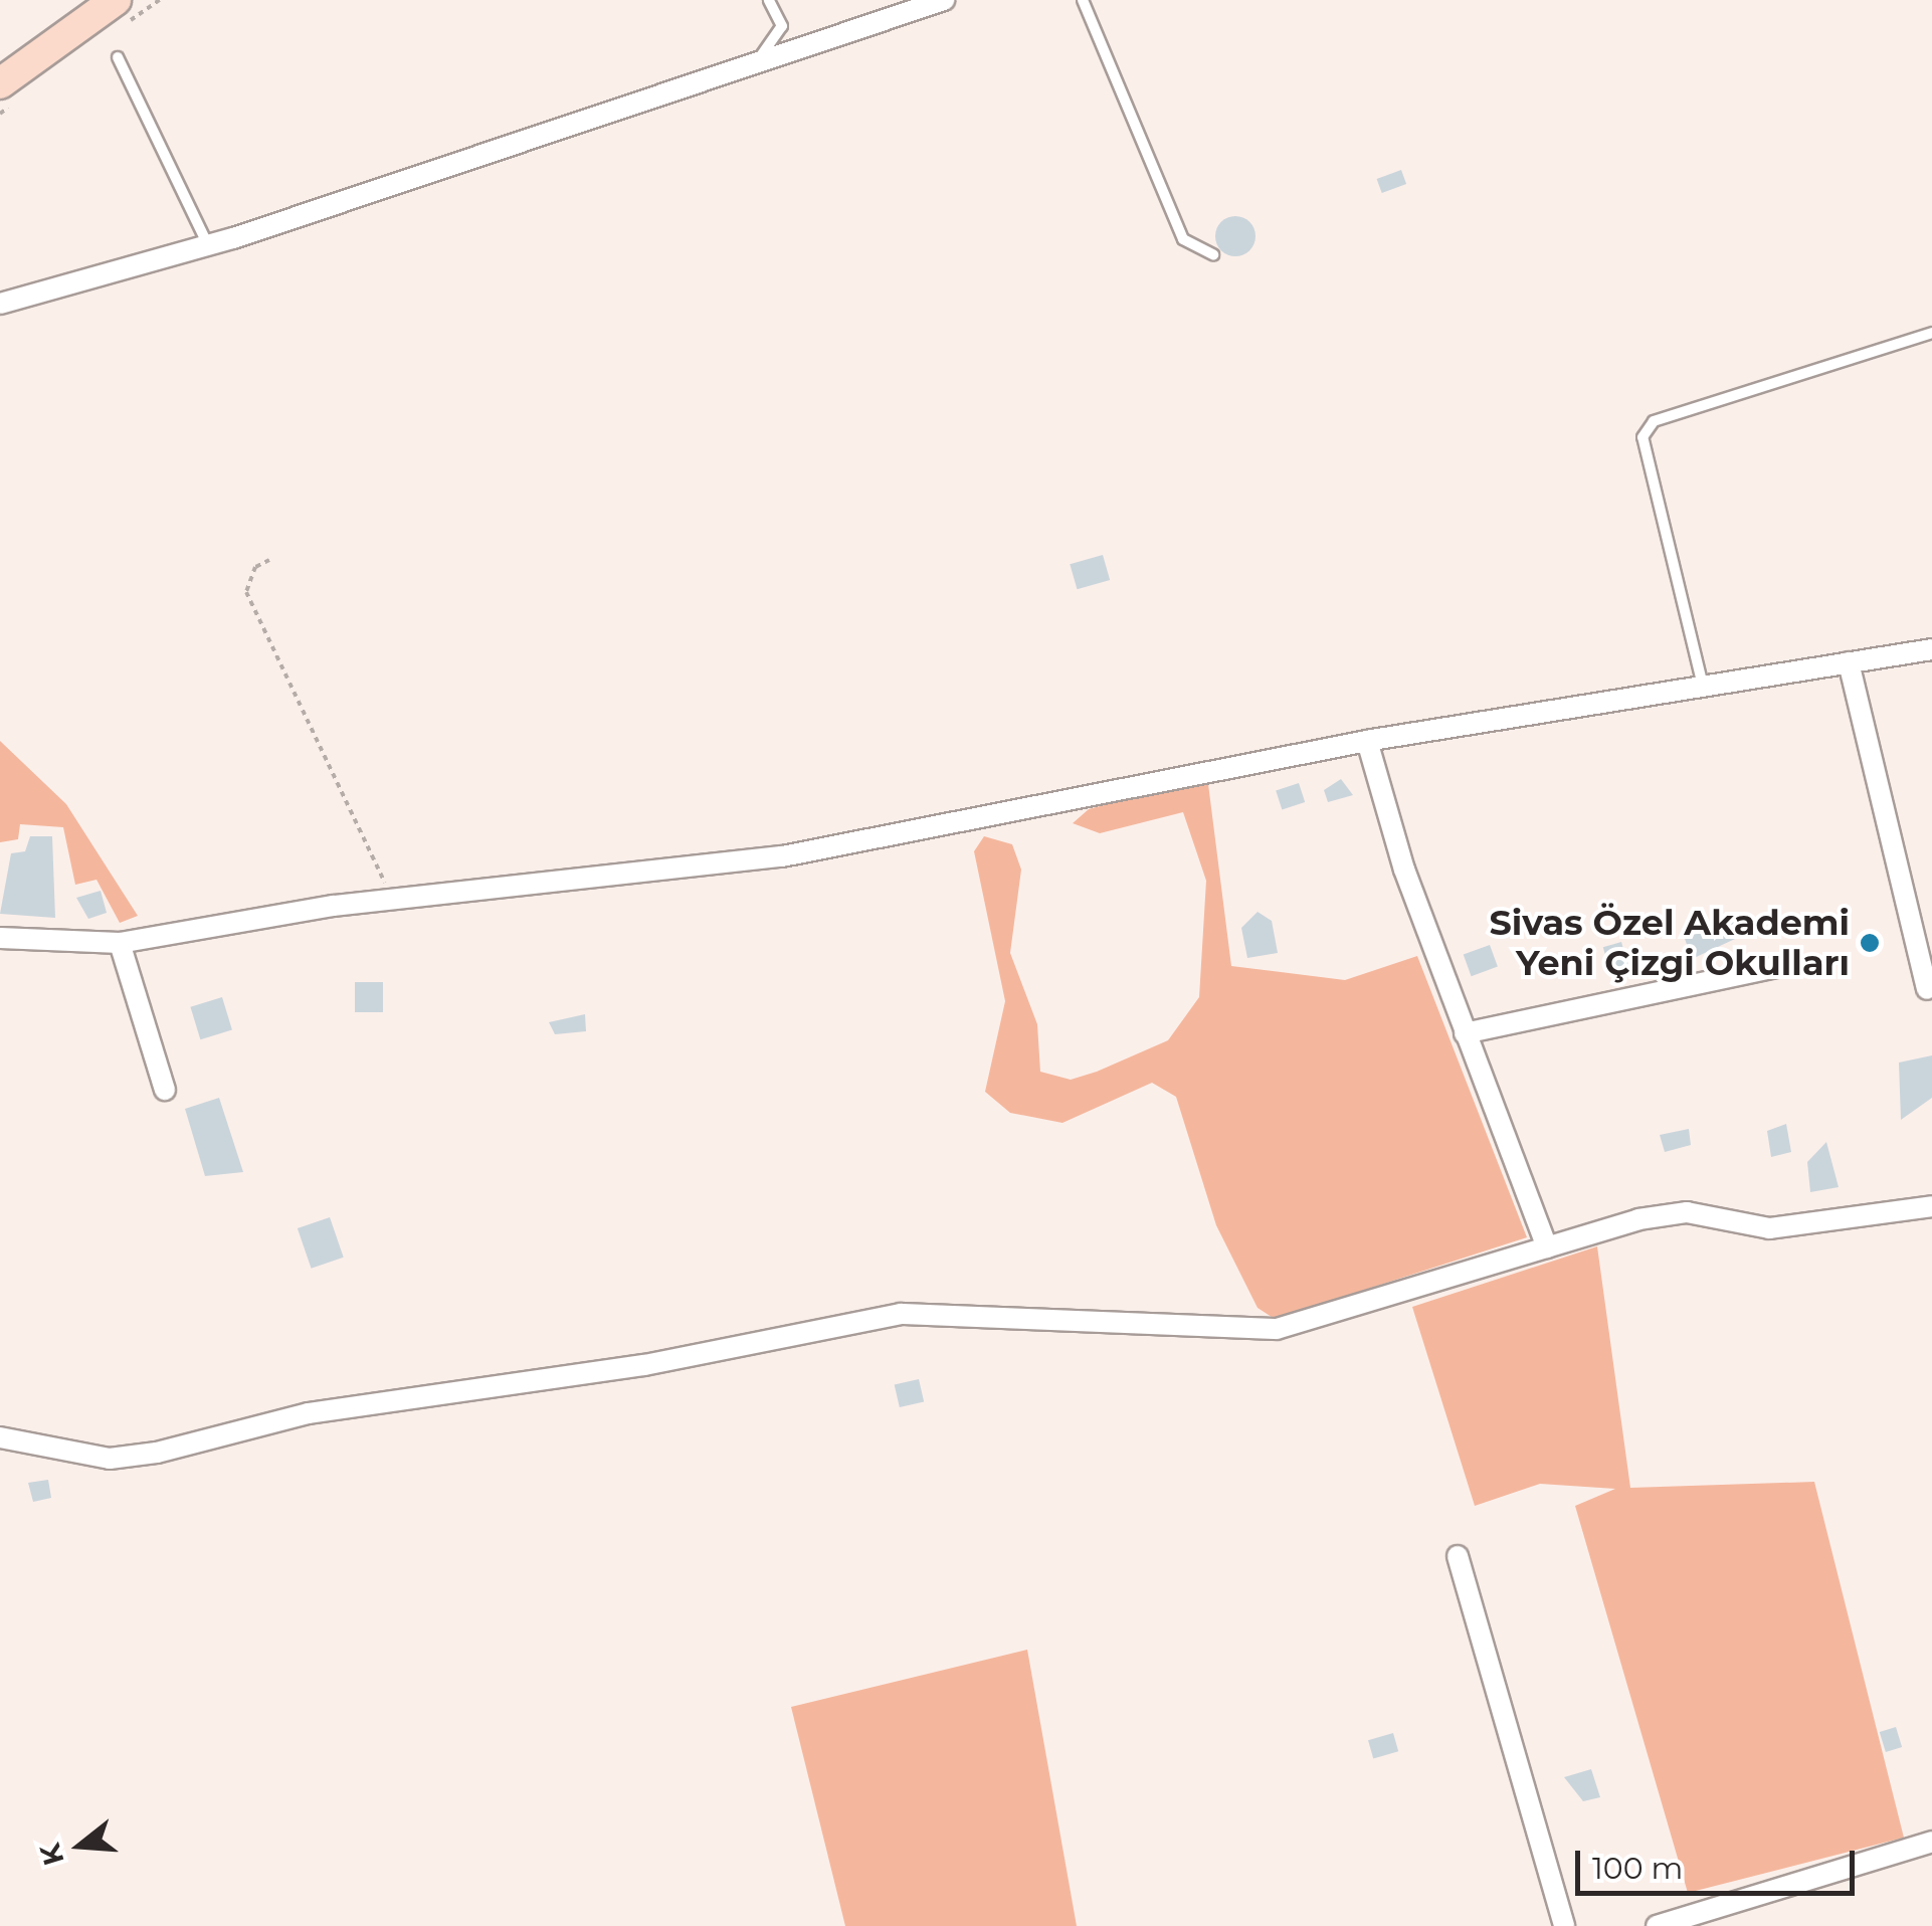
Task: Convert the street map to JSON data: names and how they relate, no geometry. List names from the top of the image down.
{
  "places": ["Sivas Özel Akademi Yeni Çizgi Okulları"],
  "scale_bar": "100 m",
  "north": "left"
}
